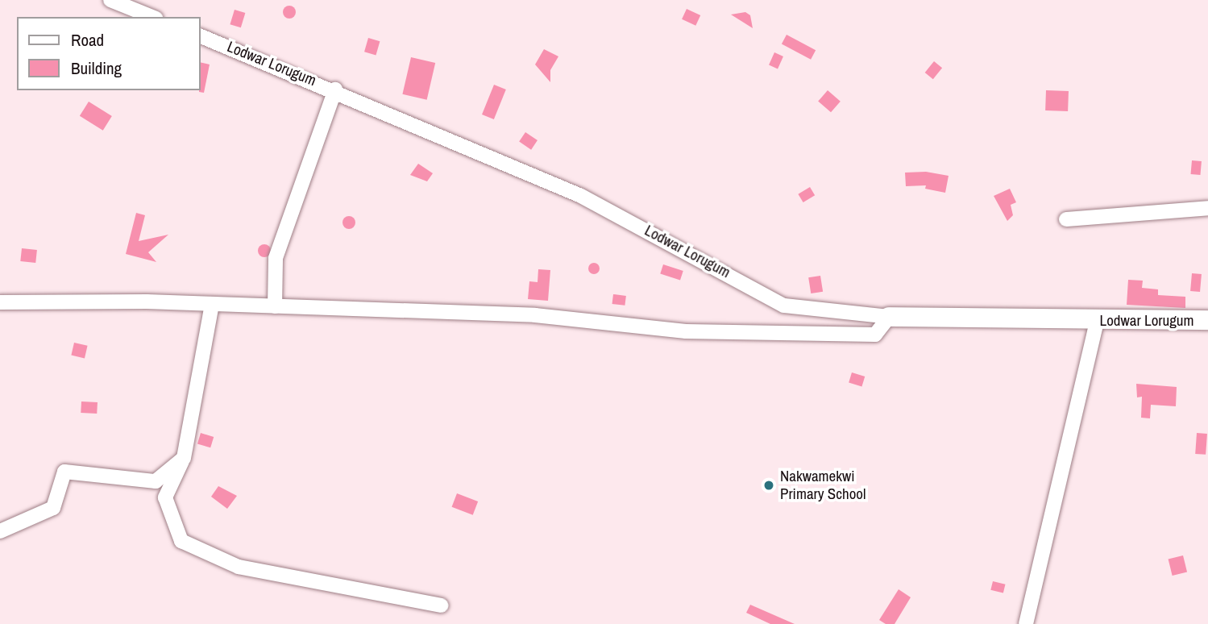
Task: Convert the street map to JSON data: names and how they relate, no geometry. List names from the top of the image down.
{
  "streets": {
    "street": ["Lodwar Lorugum"]
  },
  "places": ["Nakwamekwi Primary School"],
  "legend": ["Road", "Building"]
}
